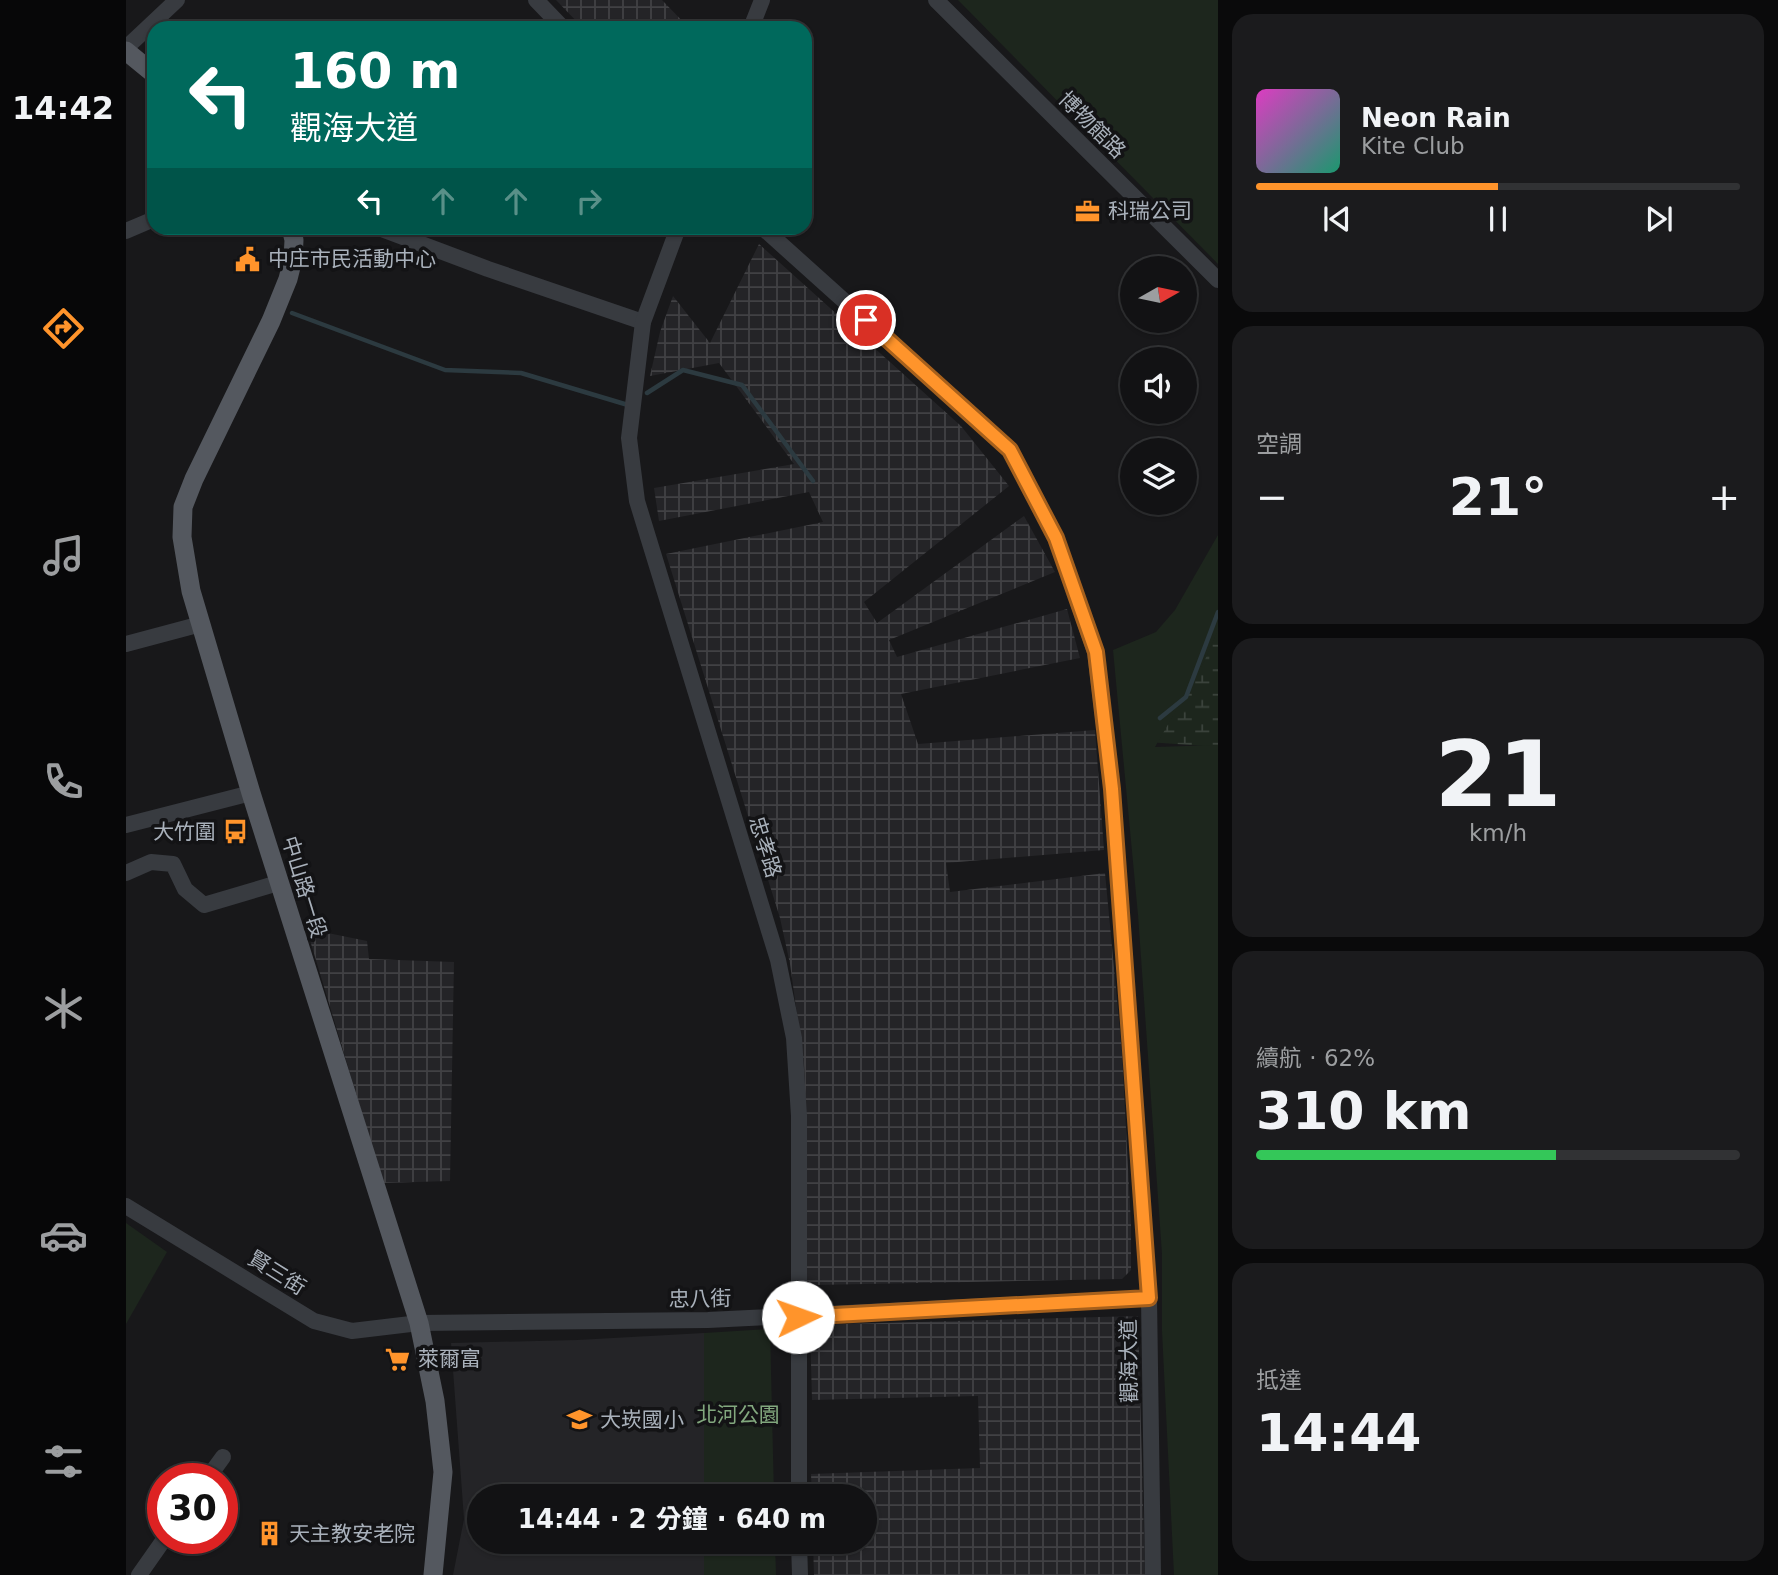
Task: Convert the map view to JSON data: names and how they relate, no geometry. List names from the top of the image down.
{
  "streets": {
    "main road": ["中山路一段"],
    "street": [
      "博物館路",
      "忠孝路",
      "賢三街",
      "忠八街",
      "觀海大道"
    ]
  },
  "crossings": [
    ["忠孝路", "忠八街"],
    ["中山路一段", "賢三街"],
    ["中山路一段", "忠八街"],
    ["賢三街", "忠八街"],
    ["忠八街", "觀海大道"]
  ],
  "parks": ["北河公園"],
  "places": {
    "office": ["科瑞公司"],
    "public building": ["中庄市民活動中心"],
    "bus stop": ["大竹圍"],
    "supermarket": ["萊爾富"],
    "school or university": ["大崁國小"],
    "building": ["天主教安老院"]
  },
  "north": "right",
  "page": {
    "tabs": "14:42",
    "turn": ["160 m", "觀海大道"],
    "song": ["Neon Rain", "Kite Club"],
    "tile": [
      "空調",
      ["21", "km/h"],
      ["續航 · 62%", "310 km"],
      ["抵達", "14:44"]
    ],
    "heat": ["−", "21°", "+"],
    "limit": "30",
    "trip": "14:44 · 2 分鐘 · 640 m"
  }
}
